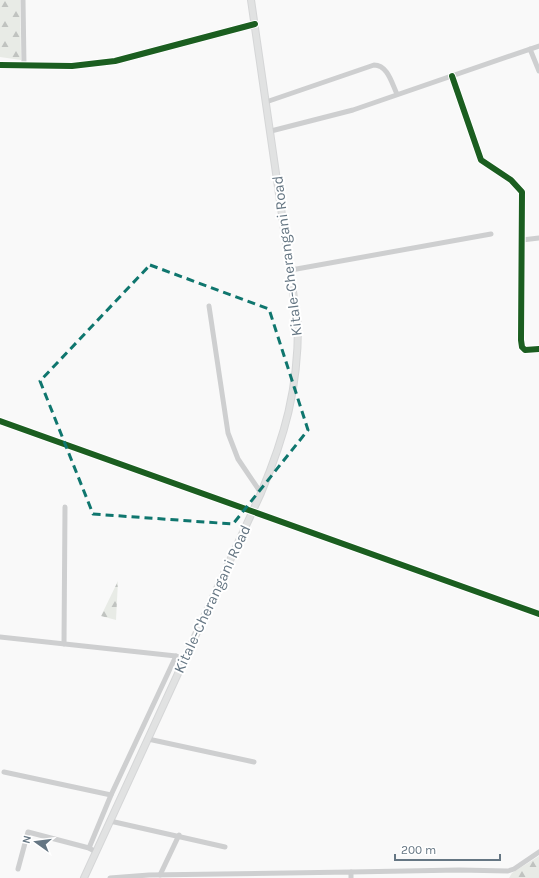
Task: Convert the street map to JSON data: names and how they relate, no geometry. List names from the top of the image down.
{
  "streets": {
    "main road": ["Kitale-Cherangani Road"]
  },
  "scale_bar": "200 m",
  "north": "left"
}
